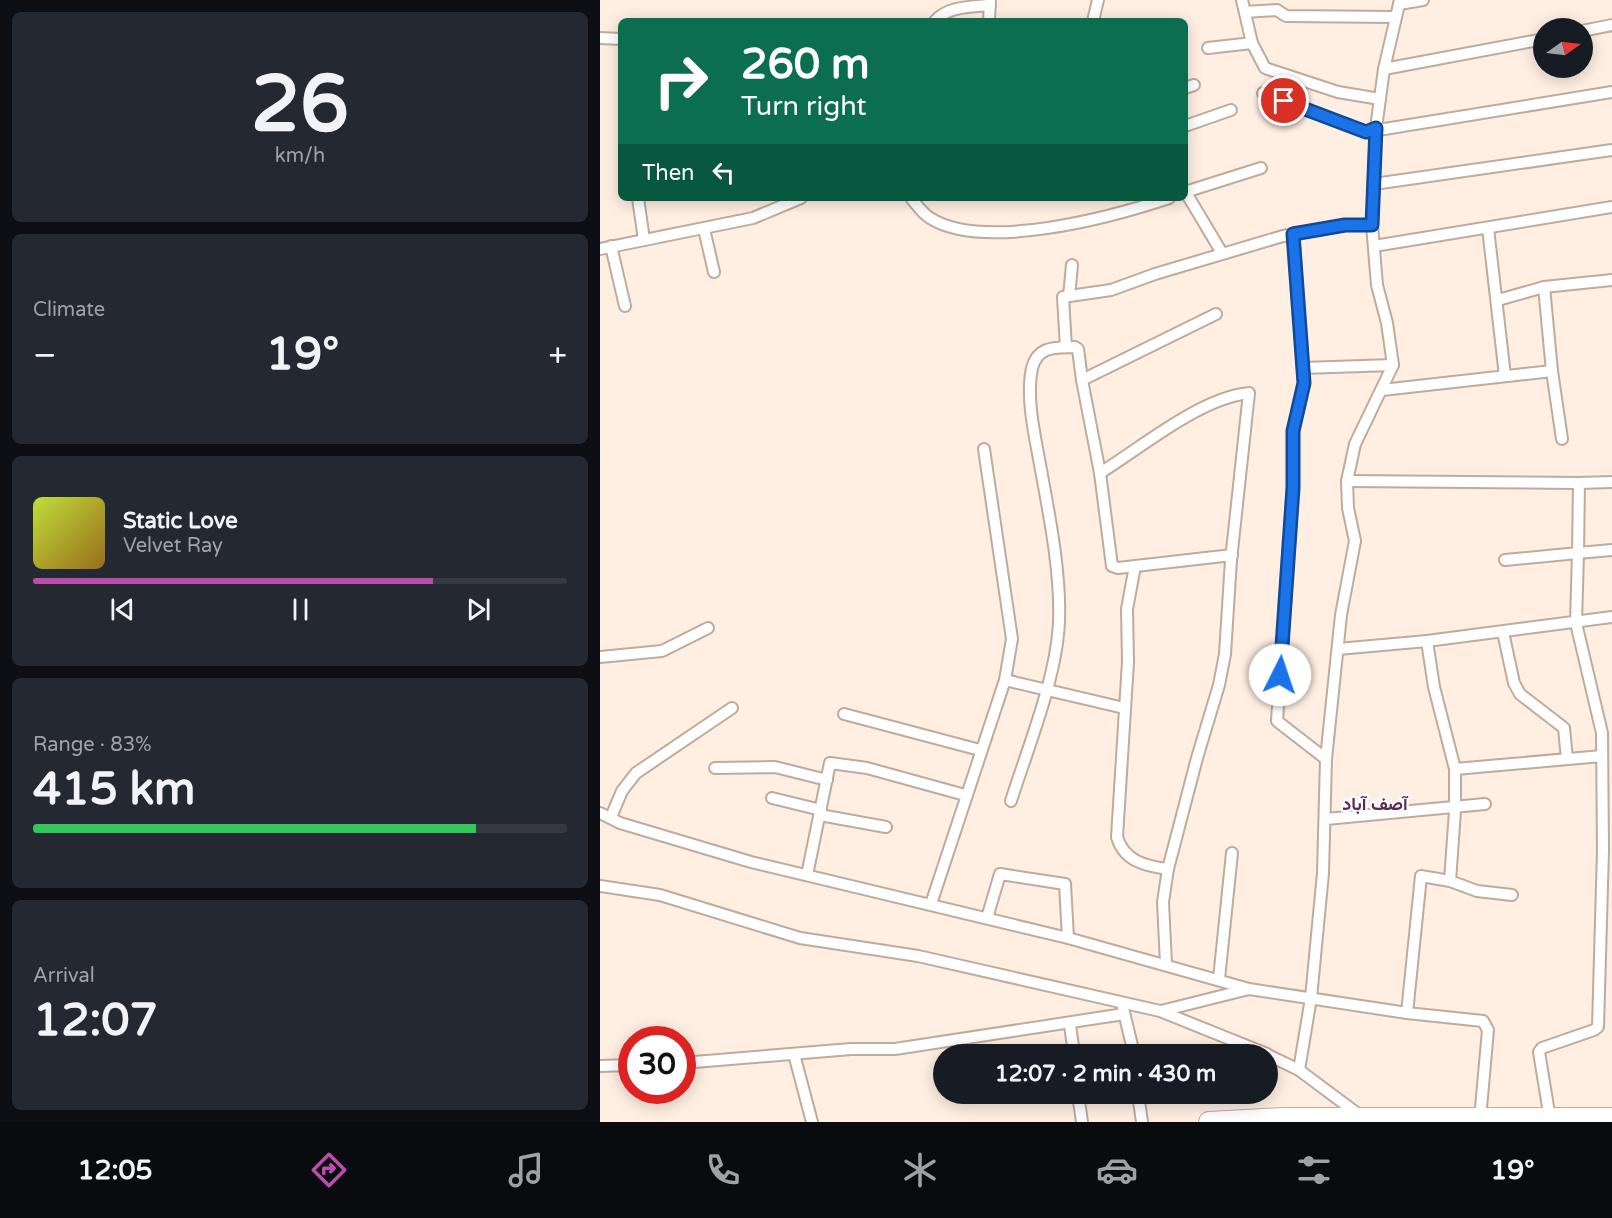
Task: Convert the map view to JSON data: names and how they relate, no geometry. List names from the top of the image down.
{
  "districts": ["آصف آباد"],
  "north": "right",
  "page": {
    "tile": [
      ["26", "km/h"],
      "Climate",
      ["Range · 83%", "415 km"],
      ["Arrival", "12:07"]
    ],
    "turn": ["260 m", "Turn right"],
    "then": "Then",
    "heat": ["−", "19°", "+"],
    "song": ["Static Love", "Velvet Ray"],
    "limit": "30",
    "trip": "12:07 · 2 min · 430 m",
    "tabs": ["12:05", "19°"]
  }
}
